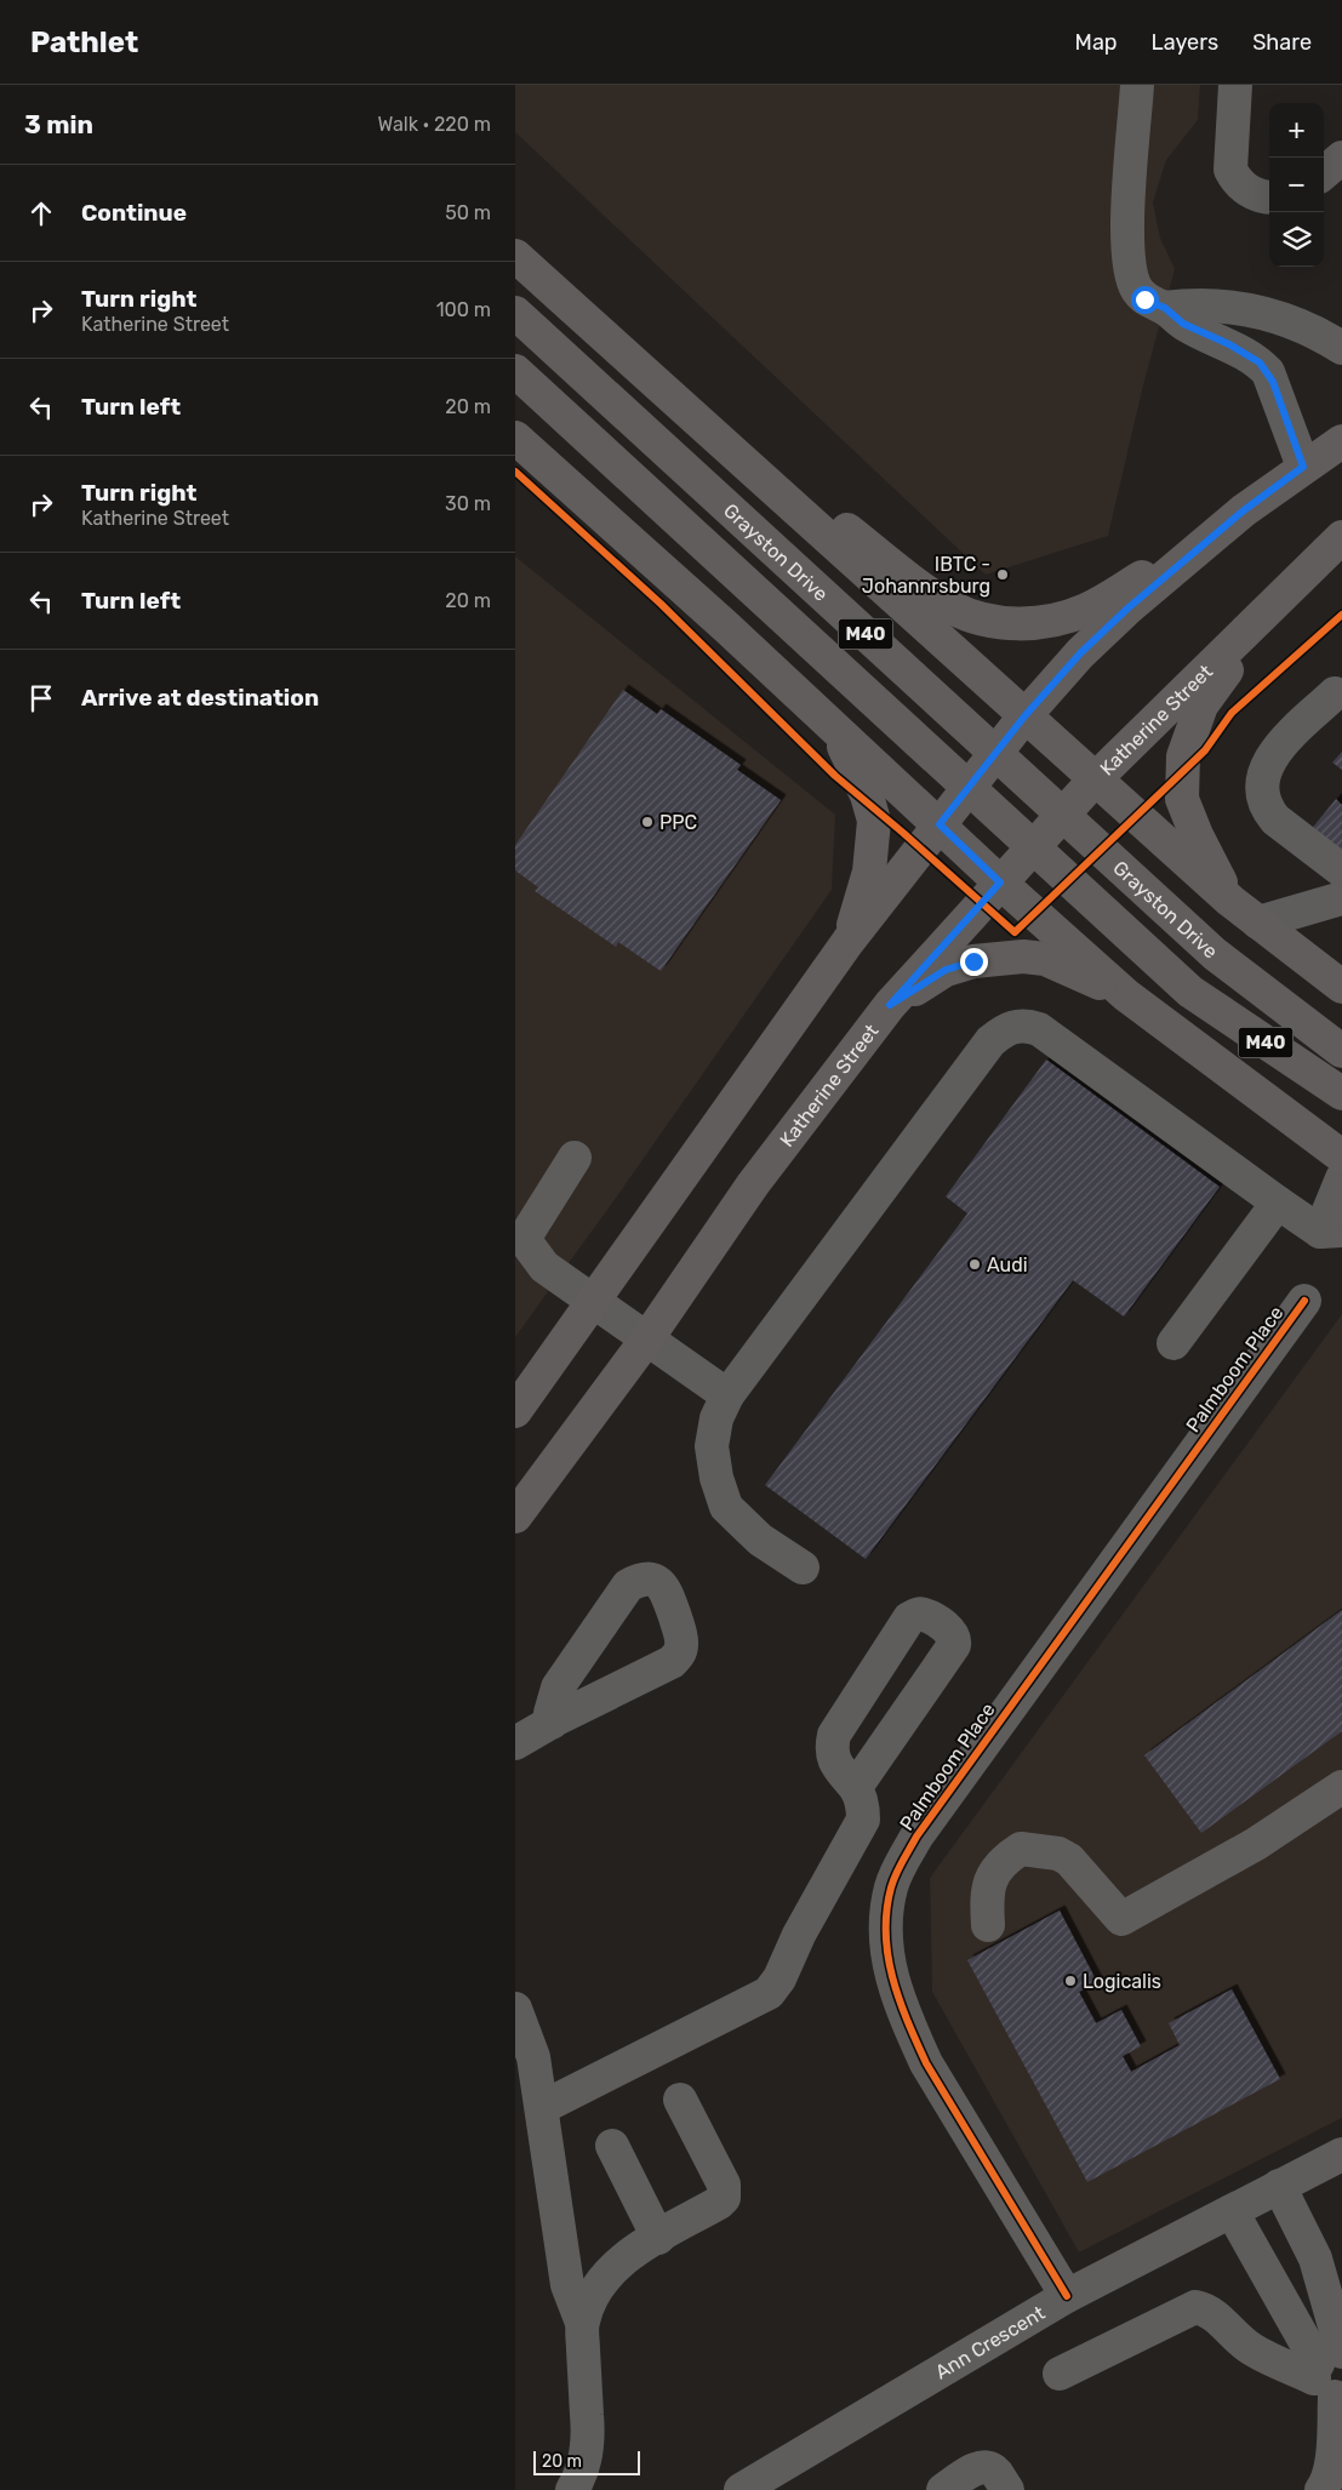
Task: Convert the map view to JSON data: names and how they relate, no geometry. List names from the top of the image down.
{
  "streets": {
    "main road": ["Grayston Drive", "M40", "Katherine Street"],
    "street": ["Palmboom Place", "Ann Crescent"]
  },
  "crossings": [
    ["Palmboom Place", "Ann Crescent"]
  ],
  "places": [
    "IBTC - Johannrsburg",
    "PPC",
    "Audi",
    "Logicalis"
  ],
  "scale_bar": "20 m",
  "page": {
    "header": "Pathlet",
    "nav": ["Map", "Layers", "Share"],
    "heading": ["3 min", "Walk · 220 m"],
    "map_buttons": ["+", "−"],
    "list": [
      ["Continue", "50 m"],
      ["Turn right", "Katherine Street", "100 m"],
      ["Turn left", "20 m"],
      ["Turn right", "Katherine Street", "30 m"],
      ["Turn left", "20 m"],
      "Arrive at destination"
    ],
    "scale": "20 m"
  }
}
